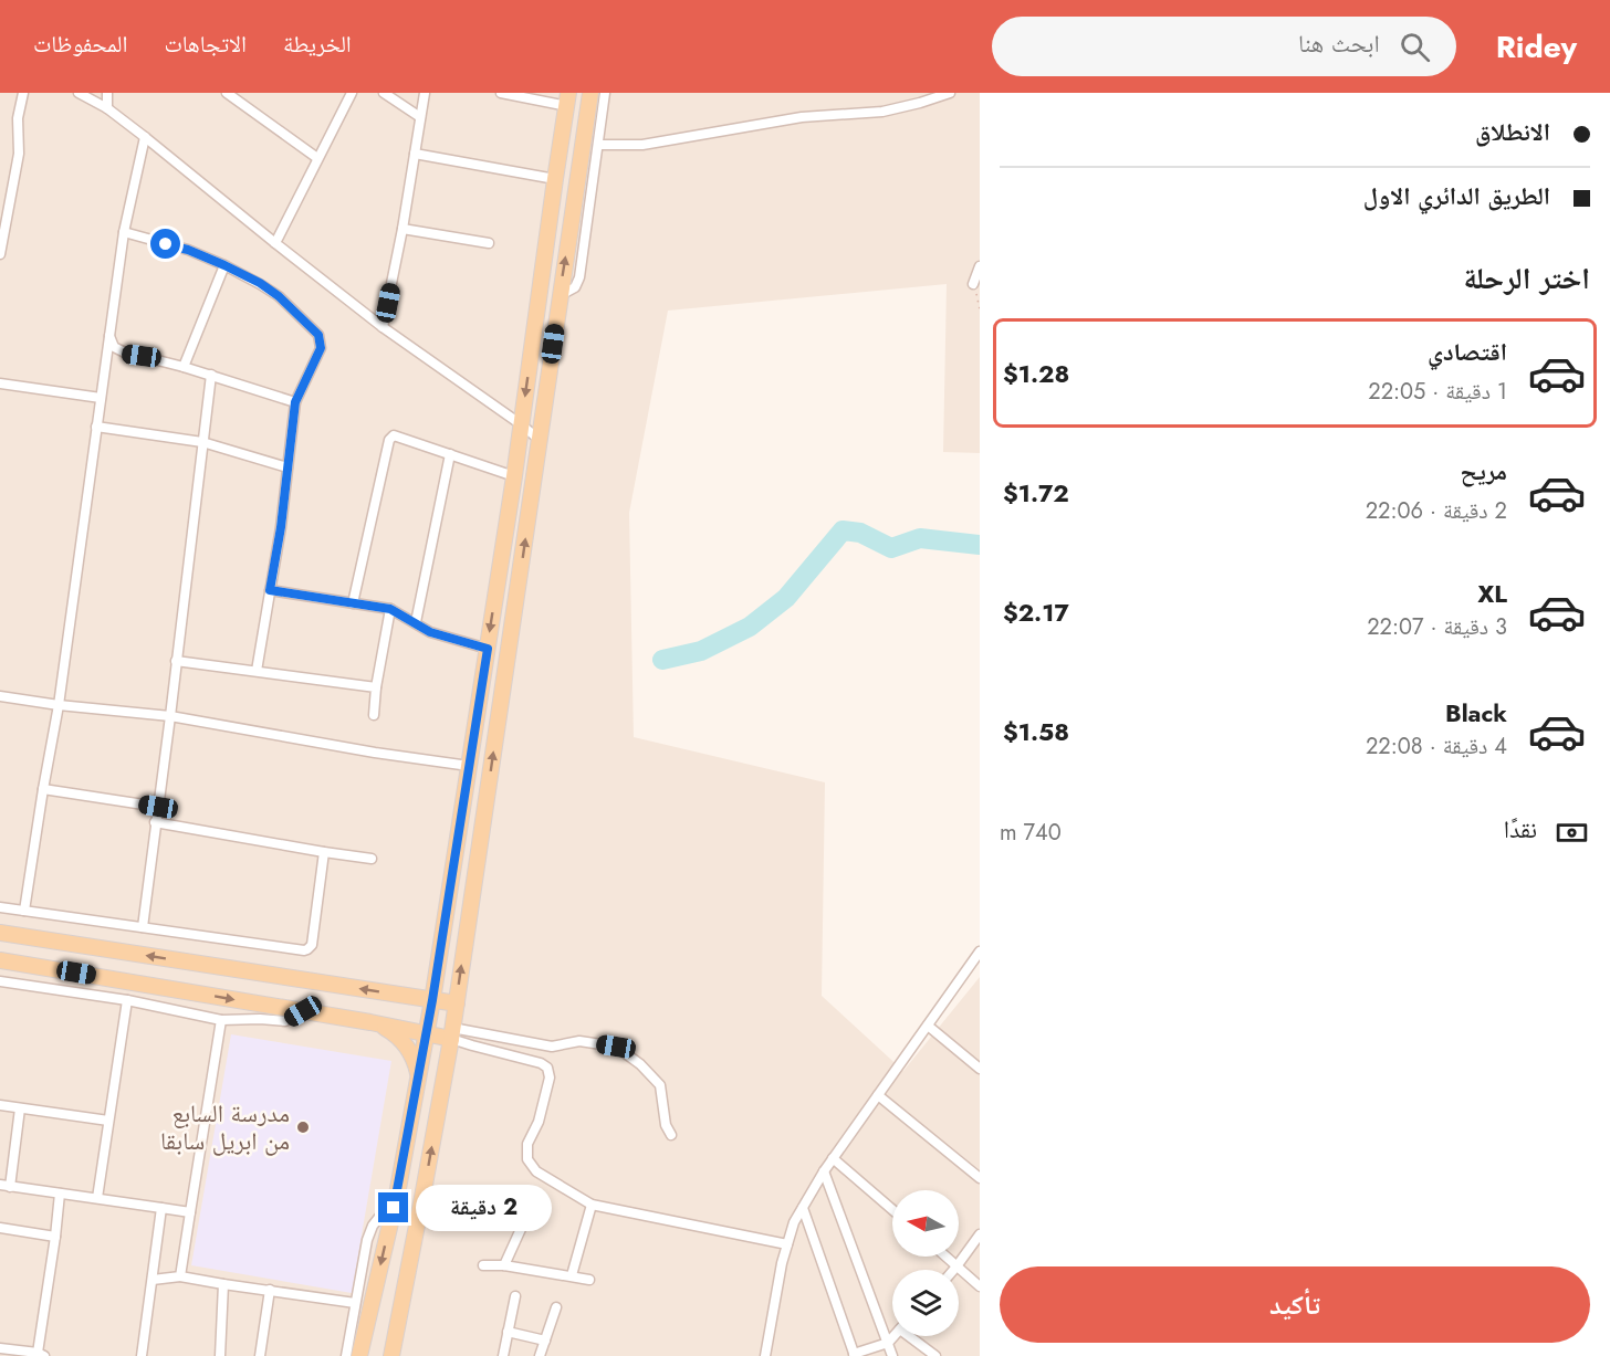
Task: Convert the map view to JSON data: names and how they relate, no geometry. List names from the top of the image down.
{
  "places": ["مدرسة السابع من ابريل سابقا"],
  "north": "left",
  "page": {
    "header": "Ridey",
    "search": "ابحث هنا",
    "nav": ["الخريطة", "الاتجاهات", "المحفوظات"],
    "banner": ["الانطلاق", "الطريق الدائري الاول"],
    "heading": "اختر الرحلة",
    "list": [
      {
        "name": "اقتصادي",
        "note": "1 دقيقة · 22:05",
        "value": "$1.28"
      },
      {
        "name": "مريح",
        "note": "2 دقيقة · 22:06",
        "value": "$1.72"
      },
      {
        "name": "XL",
        "note": "3 دقيقة · 22:07",
        "value": "$2.17"
      },
      {
        "name": "Black",
        "note": "4 دقيقة · 22:08",
        "value": "$1.58"
      }
    ],
    "pay": ["نقدًا", "740 m"],
    "bubble": "2 دقيقة",
    "buttons": "تأكيد"
  }
}
